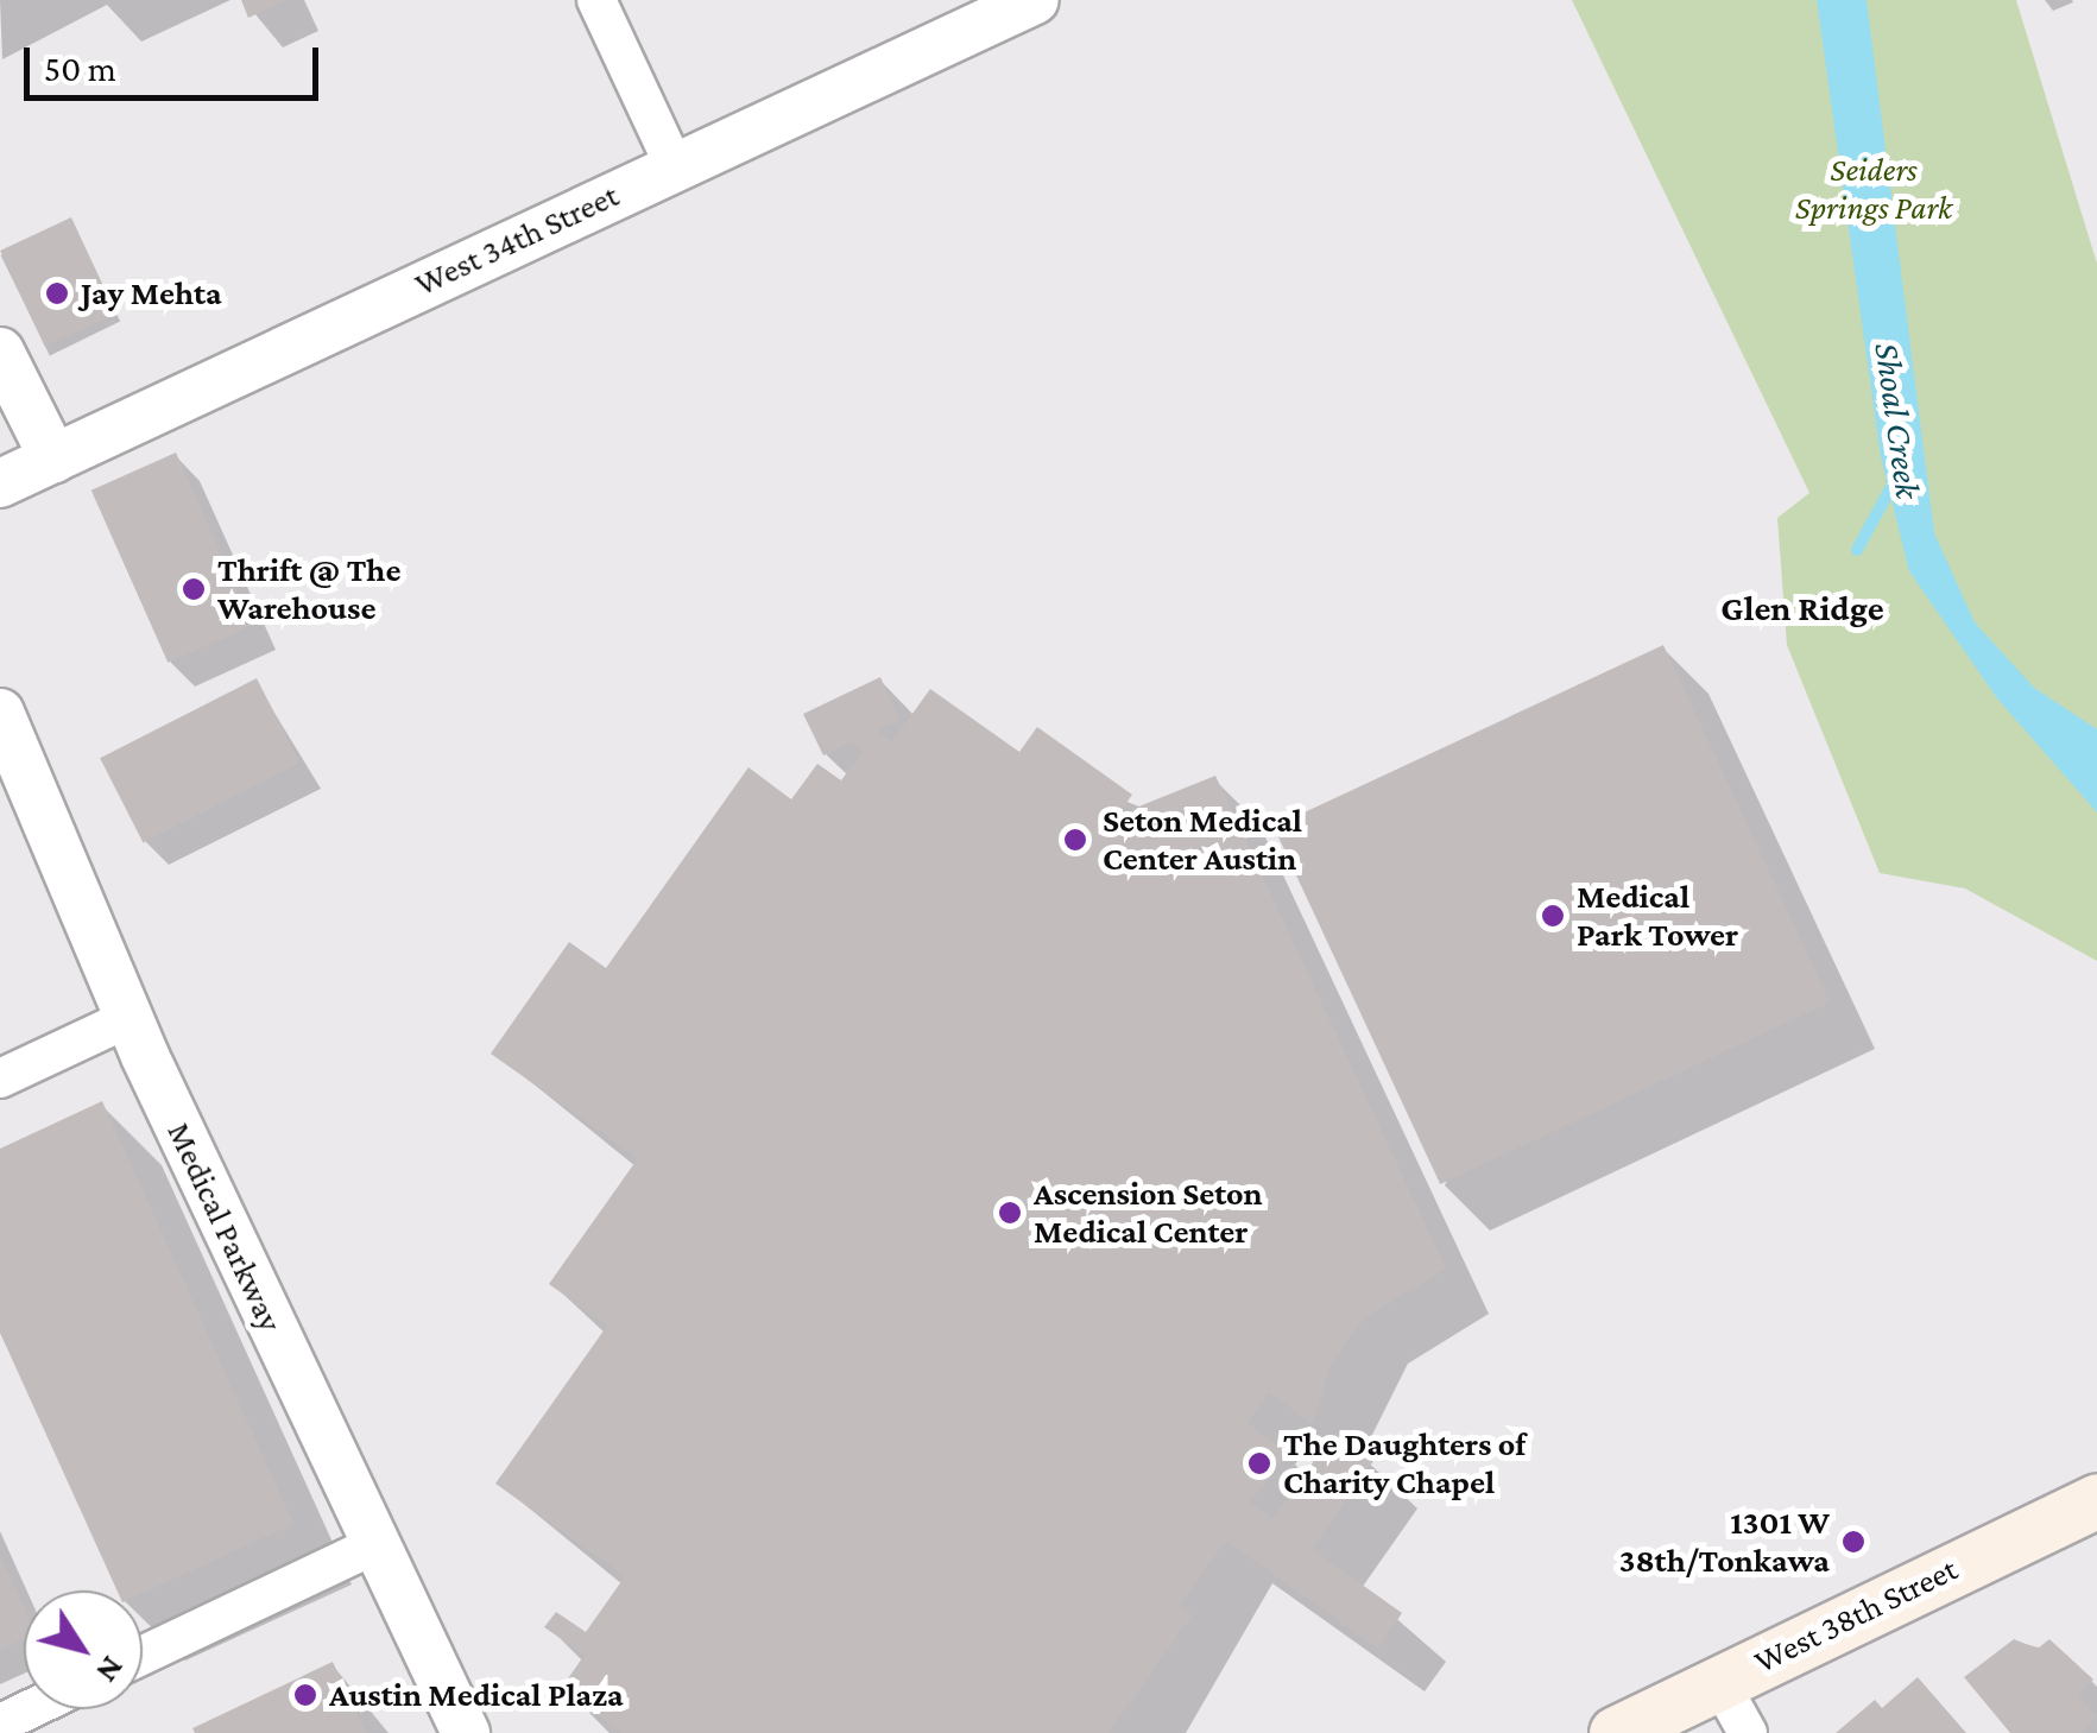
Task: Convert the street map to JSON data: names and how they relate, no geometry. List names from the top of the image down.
{
  "streets": {
    "main road": ["West 38th Street"],
    "street": ["West 34th Street", "Medical Parkway"]
  },
  "districts": ["Glen Ridge"],
  "water": ["Shoal Creek"],
  "parks": ["Seiders Springs Park"],
  "places": [
    "Jay Mehta",
    "Thrift @ The Warehouse",
    "Seton Medical Center Austin",
    "Medical Park Tower",
    "Ascension Seton Medical Center",
    "The Daughters of Charity Chapel",
    "1301 W 38th/Tonkawa",
    "Austin Medical Plaza"
  ],
  "scale_bar": "50 m",
  "north": "bottom right"
}
